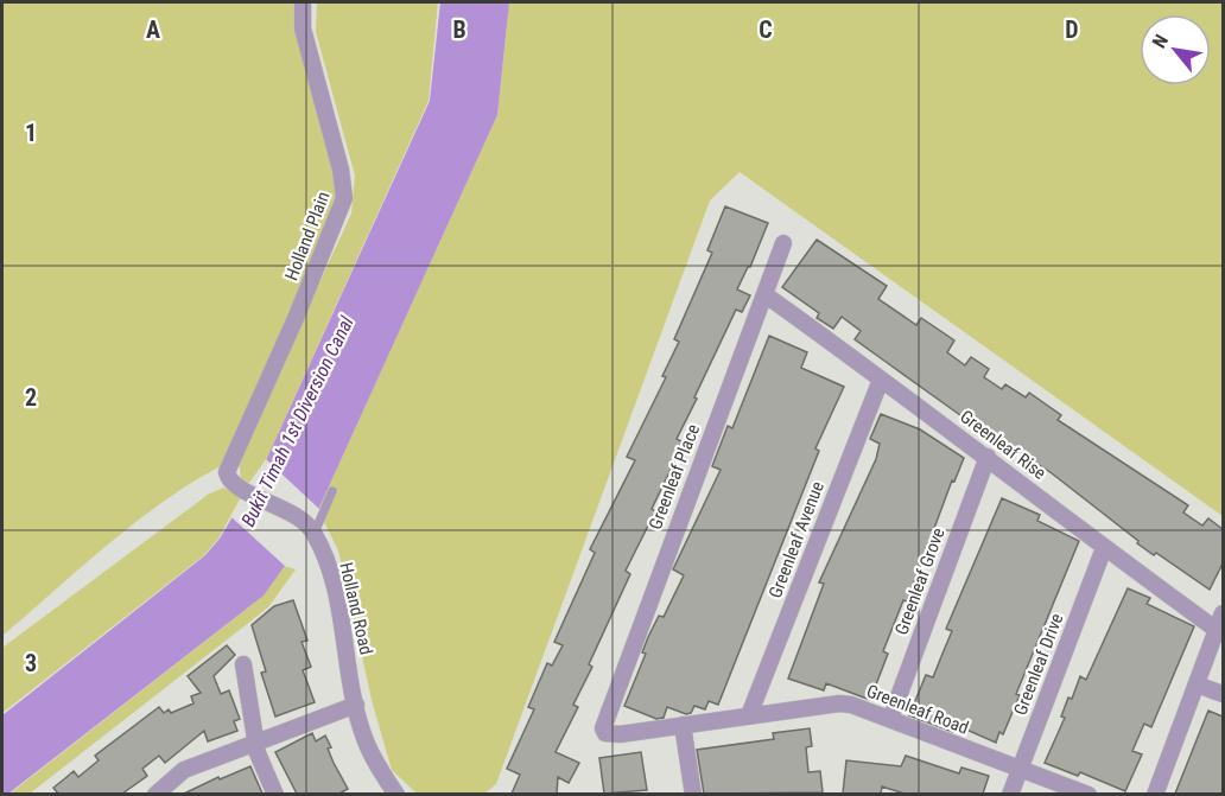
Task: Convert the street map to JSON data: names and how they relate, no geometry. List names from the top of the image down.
{
  "streets": {
    "street": [
      "Holland Plain",
      "Greenleaf Rise",
      "Greenleaf Place",
      "Greenleaf Avenue",
      "Greenleaf Grove",
      "Holland Road",
      "Greenleaf Drive",
      "Greenleaf Road"
    ]
  },
  "crossings": [
    ["Holland Plain", "Holland Road"],
    ["Greenleaf Rise", "Greenleaf Place"],
    ["Greenleaf Rise", "Greenleaf Avenue"],
    ["Greenleaf Rise", "Greenleaf Grove"],
    ["Greenleaf Rise", "Greenleaf Drive"],
    ["Greenleaf Place", "Greenleaf Road"],
    ["Greenleaf Avenue", "Greenleaf Road"],
    ["Greenleaf Grove", "Greenleaf Road"],
    ["Greenleaf Drive", "Greenleaf Road"]
  ],
  "water": ["Bukit Timah 1st Diversion Canal"],
  "north": "top left",
  "grid": {
    "columns": [
      "A",
      "B",
      "C",
      "D"
    ],
    "rows": ["1", "2", "3"]
  }
}
